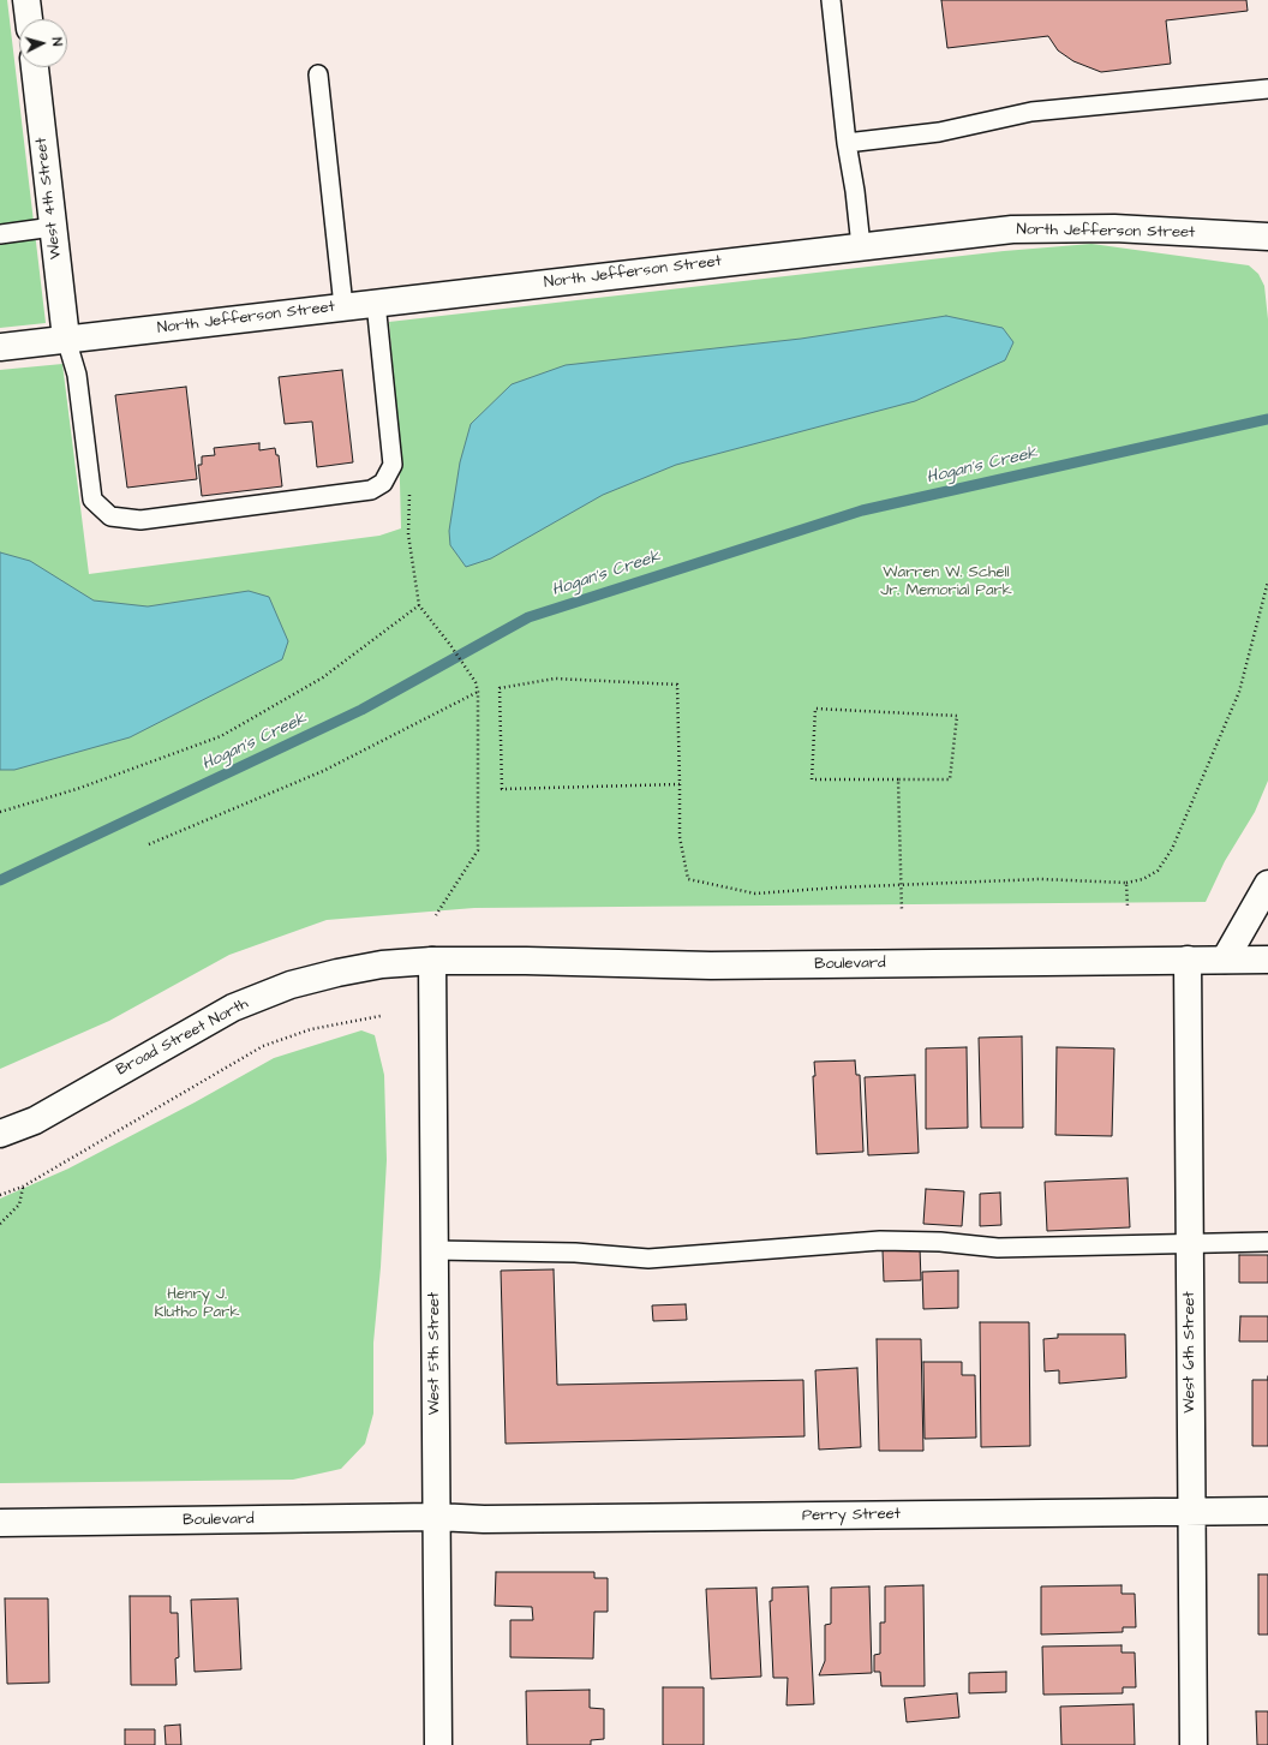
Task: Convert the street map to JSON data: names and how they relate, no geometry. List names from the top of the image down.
{
  "streets": {
    "street": [
      "West 4th Street",
      "North Jefferson Street",
      "Boulevard",
      "Broad Street North",
      "West 6th Street",
      "West 5th Street",
      "Perry Street"
    ]
  },
  "crossings": [
    ["West 4th Street", "North Jefferson Street"],
    ["Boulevard", "Broad Street North"],
    ["Boulevard", "West 6th Street"],
    ["Boulevard", "West 5th Street"],
    ["Boulevard", "Perry Street"],
    ["Broad Street North", "West 5th Street"],
    ["West 6th Street", "Perry Street"],
    ["West 5th Street", "Perry Street"]
  ],
  "water": ["Hogan's Creek"],
  "parks": ["Warren W. Schell Jr. Memorial Park", "Henry J. Klutho Park"],
  "north": "right"
}
